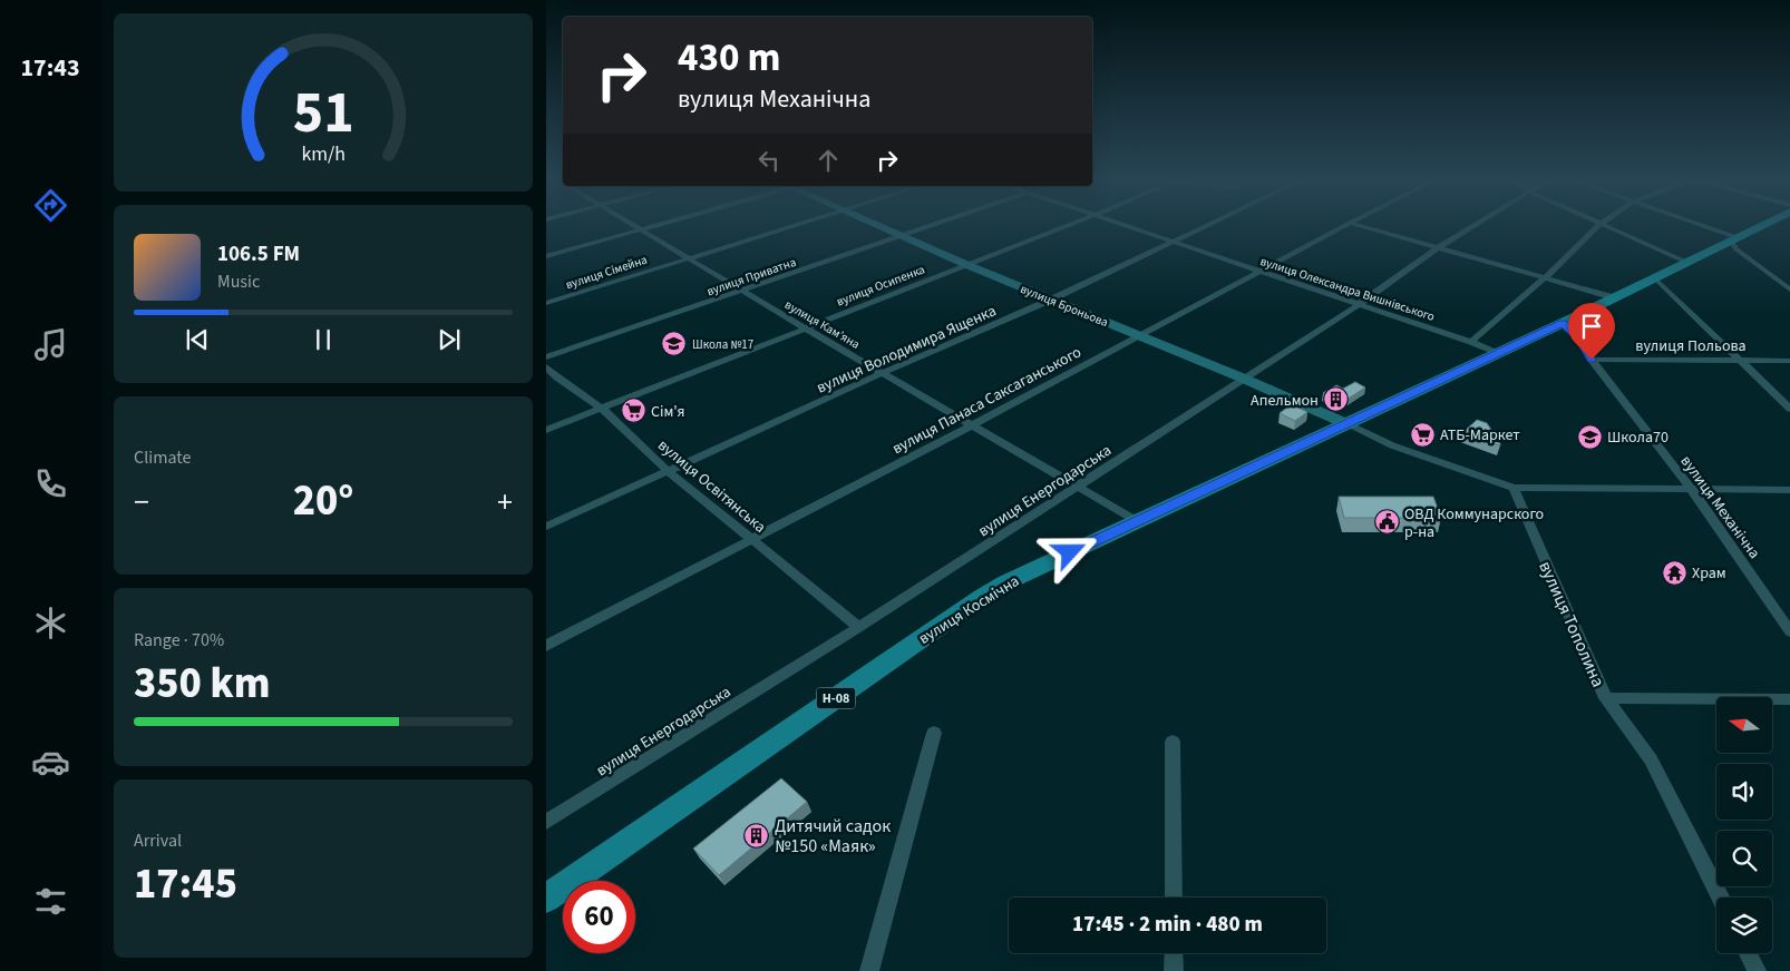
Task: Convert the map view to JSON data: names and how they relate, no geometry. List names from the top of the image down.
{
  "streets": {
    "main road": ["вулиця Космічна", "Н-08"],
    "street": [
      "вулиця Сімейна",
      "вулиця Приватна",
      "вулиця Осипенка",
      "вулиця Олександра Вишнівського",
      "вулиця Броньова",
      "вулиця Кам’яна",
      "вулиця Польова",
      "вулиця Володимира Ященка",
      "вулиця Панаса Саксаганського",
      "вулиця Освітянська",
      "вулиця Енергодарська",
      "вулиця Механічна",
      "вулиця Тополина"
    ]
  },
  "crossings": [
    ["вулиця Сімейна", "вулиця Кам’яна"],
    ["вулиця Приватна", "вулиця Броньова"],
    ["вулиця Приватна", "вулиця Кам’яна"],
    ["вулиця Осипенка", "вулиця Броньова"],
    ["вулиця Осипенка", "вулиця Кам’яна"],
    ["вулиця Осипенка", "вулиця Освітянська"],
    ["вулиця Олександра Вишнівського", "вулиця Володимира Ященка"],
    ["вулиця Олександра Вишнівського", "вулиця Панаса Саксаганського"],
    ["вулиця Олександра Вишнівського", "вулиця Енергодарська"],
    ["вулиця Олександра Вишнівського", "вулиця Космічна"],
    ["вулиця Броньова", "вулиця Володимира Ященка"],
    ["вулиця Броньова", "вулиця Панаса Саксаганського"],
    ["вулиця Броньова", "вулиця Енергодарська"],
    ["вулиця Броньова", "вулиця Космічна"],
    ["вулиця Кам’яна", "вулиця Володимира Ященка"],
    ["вулиця Кам’яна", "вулиця Панаса Саксаганського"],
    ["вулиця Кам’яна", "вулиця Енергодарська"],
    ["вулиця Кам’яна", "вулиця Космічна"],
    ["вулиця Польова", "вулиця Механічна"],
    ["вулиця Володимира Ященка", "вулиця Освітянська"],
    ["вулиця Панаса Саксаганського", "вулиця Освітянська"],
    ["вулиця Освітянська", "вулиця Енергодарська"],
    ["вулиця Механічна", "вулиця Космічна"]
  ],
  "places": {
    "school or university": ["Школа №17", "Школа70"],
    "building": ["Апельмон", "Дитячий садок №150 «Маяк»"],
    "supermarket": ["Сім'я", "АТБ-Маркет"],
    "public building": ["ОВД Коммунарского р-на"],
    "temple": ["Храм"]
  },
  "north": "left",
  "page": {
    "tabs": "17:43",
    "turn": ["430 m", "вулиця Механічна"],
    "song": ["106.5 FM", "Music"],
    "tile": [
      "Climate",
      ["Range · 70%", "350 km"],
      ["Arrival", "17:45"]
    ],
    "heat": ["−", "20°", "+"],
    "limit": "60",
    "trip": "17:45 · 2 min · 480 m",
    "gauge": ["51", "km/h"]
  }
}
